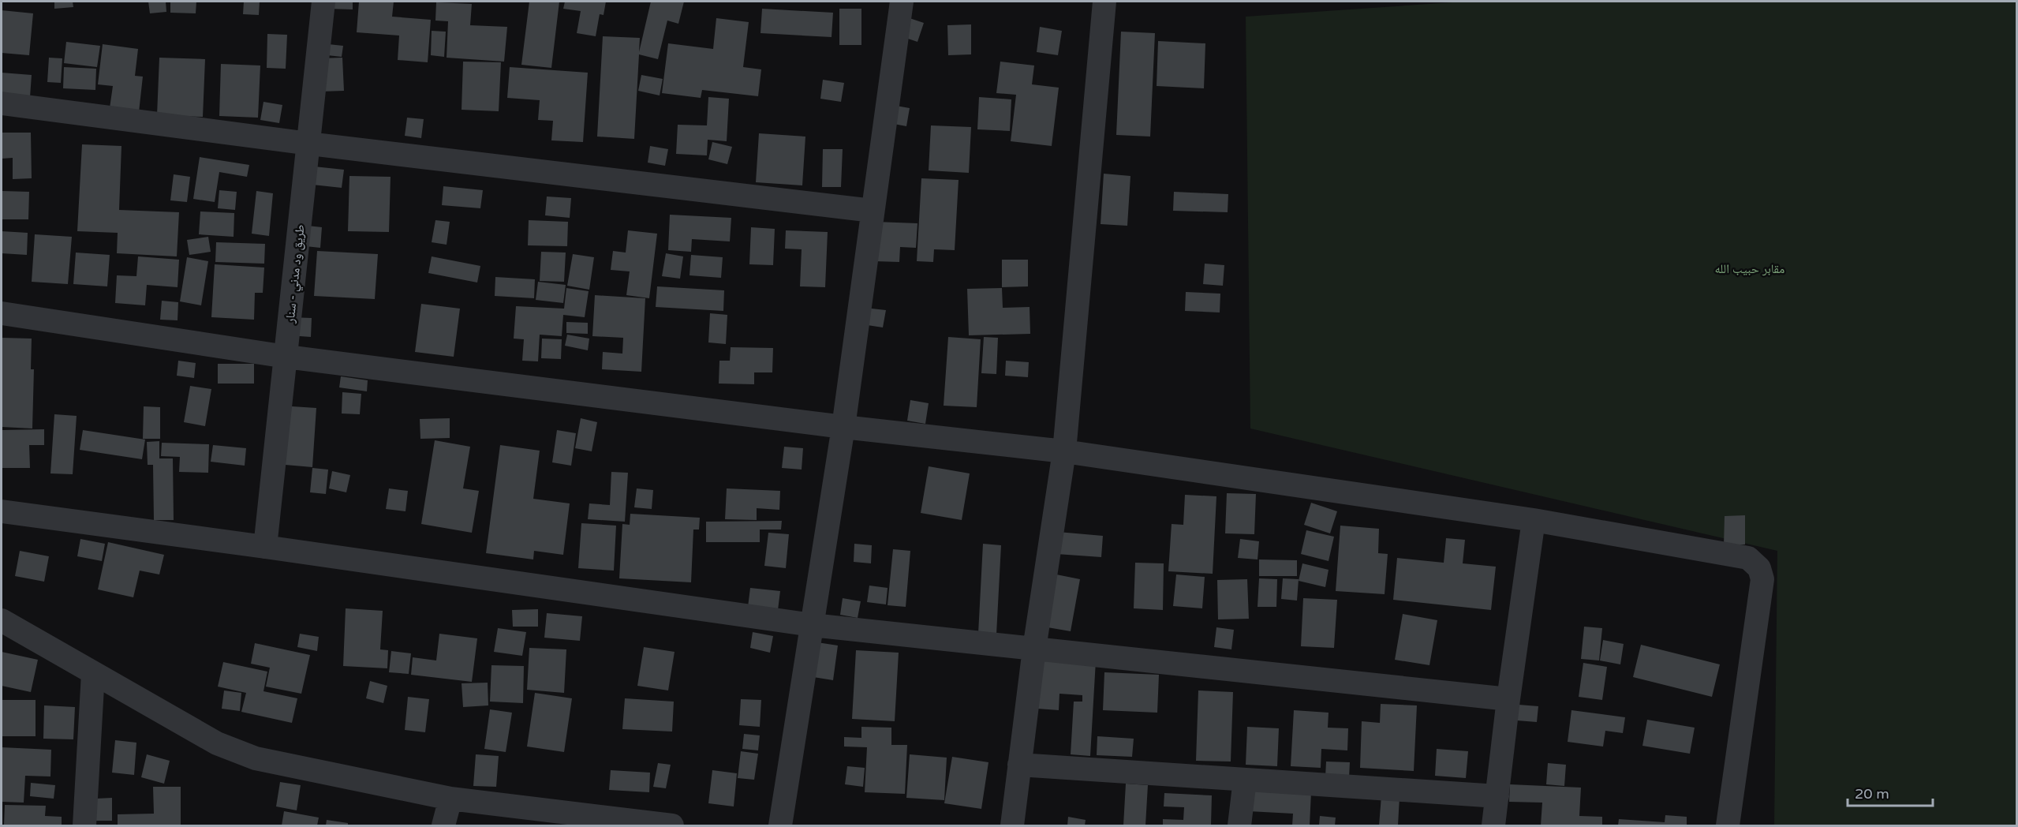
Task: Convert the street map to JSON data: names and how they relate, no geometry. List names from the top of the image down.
{
  "streets": {
    "street": ["طريق ود مدني - سنار"]
  },
  "parks": ["مقابر حبيب الله"],
  "scale_bar": "20 m"
}
